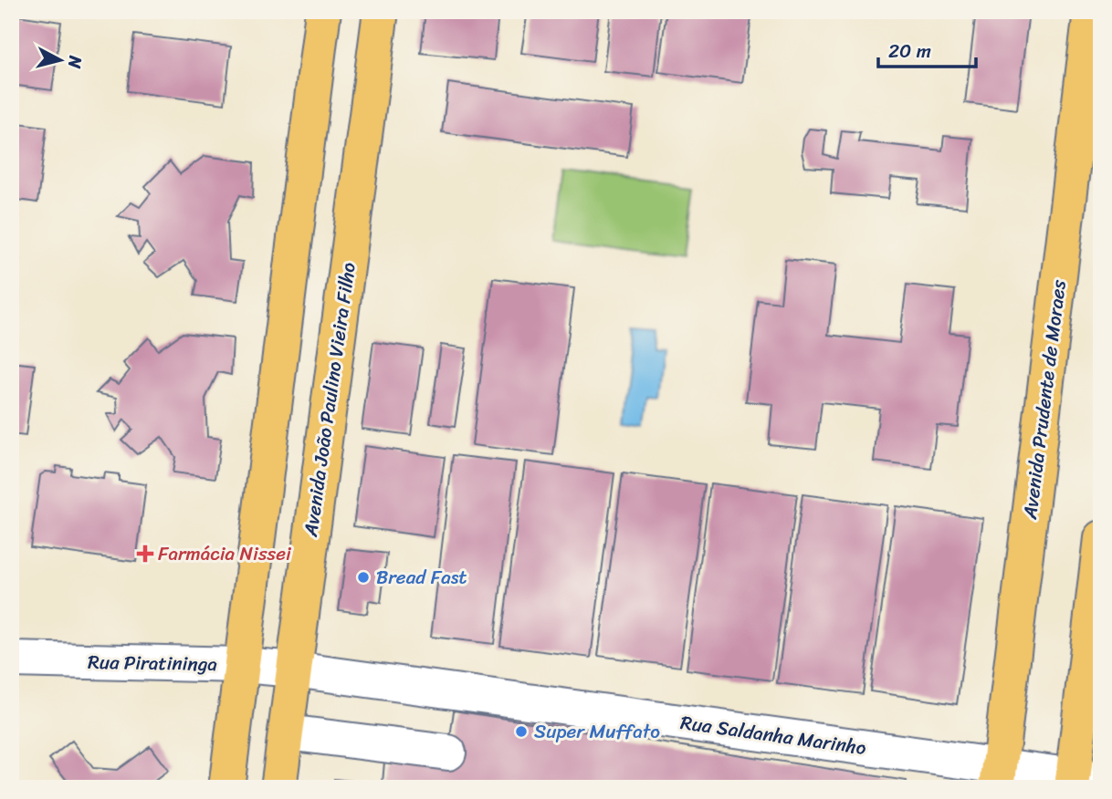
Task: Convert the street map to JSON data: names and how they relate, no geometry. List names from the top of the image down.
{
  "streets": {
    "main road": ["Avenida João Paulino Vieira Filho", "Avenida Prudente de Moraes"],
    "street": ["Rua Piratininga", "Rua Saldanha Marinho"]
  },
  "crossings": [
    ["Avenida João Paulino Vieira Filho", "Rua Piratininga"],
    ["Avenida João Paulino Vieira Filho", "Rua Saldanha Marinho"],
    ["Avenida Prudente de Moraes", "Rua Saldanha Marinho"],
    ["Rua Piratininga", "Rua Saldanha Marinho"]
  ],
  "places": {
    "health": ["Farmácia Nissei"],
    "other": ["Bread Fast", "Super Muffato"]
  },
  "scale_bar": "20 m",
  "north": "right"
}
